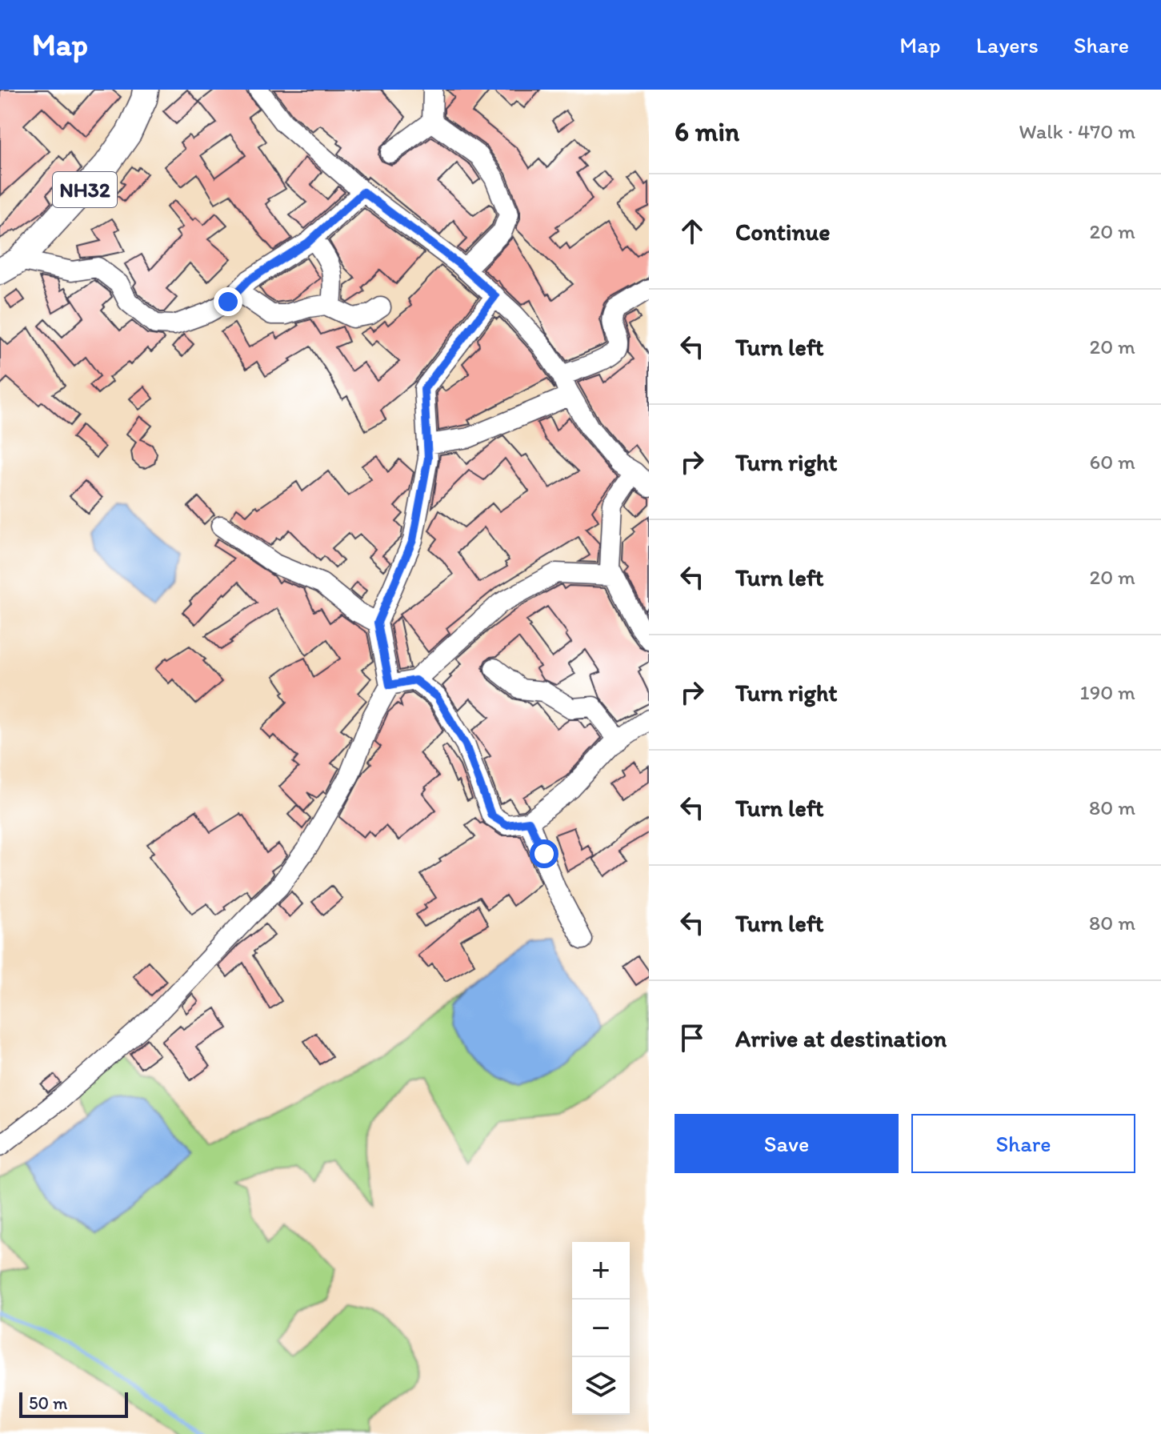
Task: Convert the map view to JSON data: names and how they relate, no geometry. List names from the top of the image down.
{
  "streets": {
    "main road": ["NH32"]
  },
  "scale_bar": "50 m",
  "page": {
    "header": "Map",
    "nav": ["Map", "Layers", "Share"],
    "heading": ["6 min", "Walk · 470 m"],
    "list": [
      ["Continue", "20 m"],
      ["Turn left", "20 m"],
      ["Turn right", "60 m"],
      ["Turn left", "20 m"],
      ["Turn right", "190 m"],
      ["Turn left", "80 m"],
      ["Turn left", "80 m"],
      "Arrive at destination"
    ],
    "buttons": ["Save", "Share"],
    "map_buttons": ["+", "−"],
    "scale": "50 m"
  }
}
